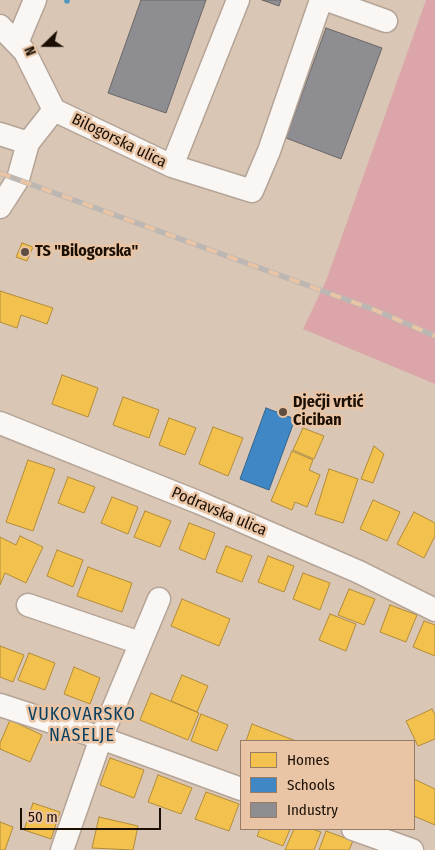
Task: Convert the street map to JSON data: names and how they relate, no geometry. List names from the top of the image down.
{
  "streets": {
    "street": ["Bilogorska ulica", "Podravska ulica"]
  },
  "districts": ["VUKOVARSKO NASELJE"],
  "places": ["TS \"Bilogorska\"", "Dječji vrtić Ciciban"],
  "legend": ["Homes", "Schools", "Industry"],
  "scale_bar": "50 m",
  "north": "left"
}
